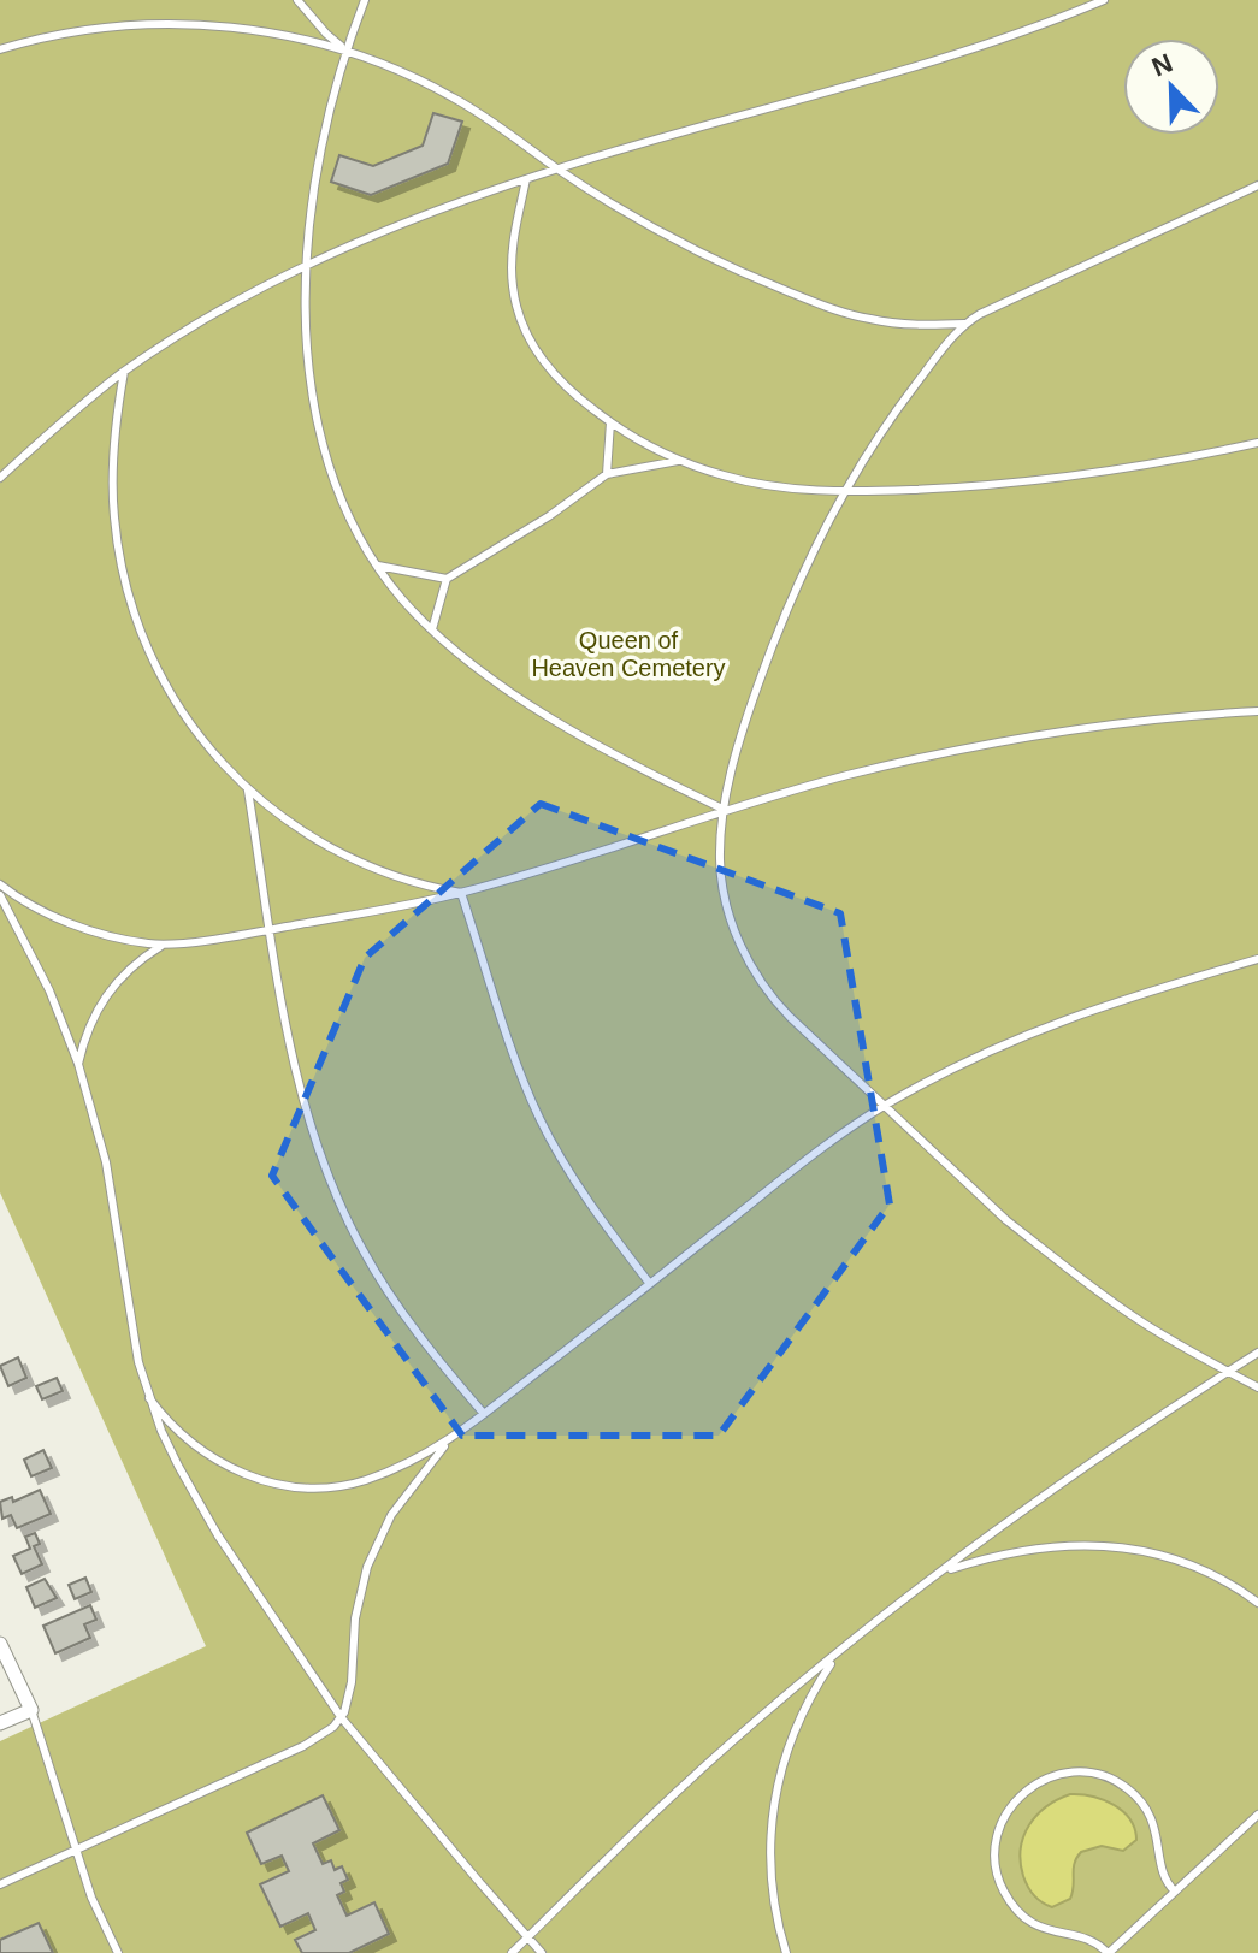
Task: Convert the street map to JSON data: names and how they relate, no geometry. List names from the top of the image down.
{
  "parks": ["Queen of Heaven Cemetery"],
  "north": "top left"
}
